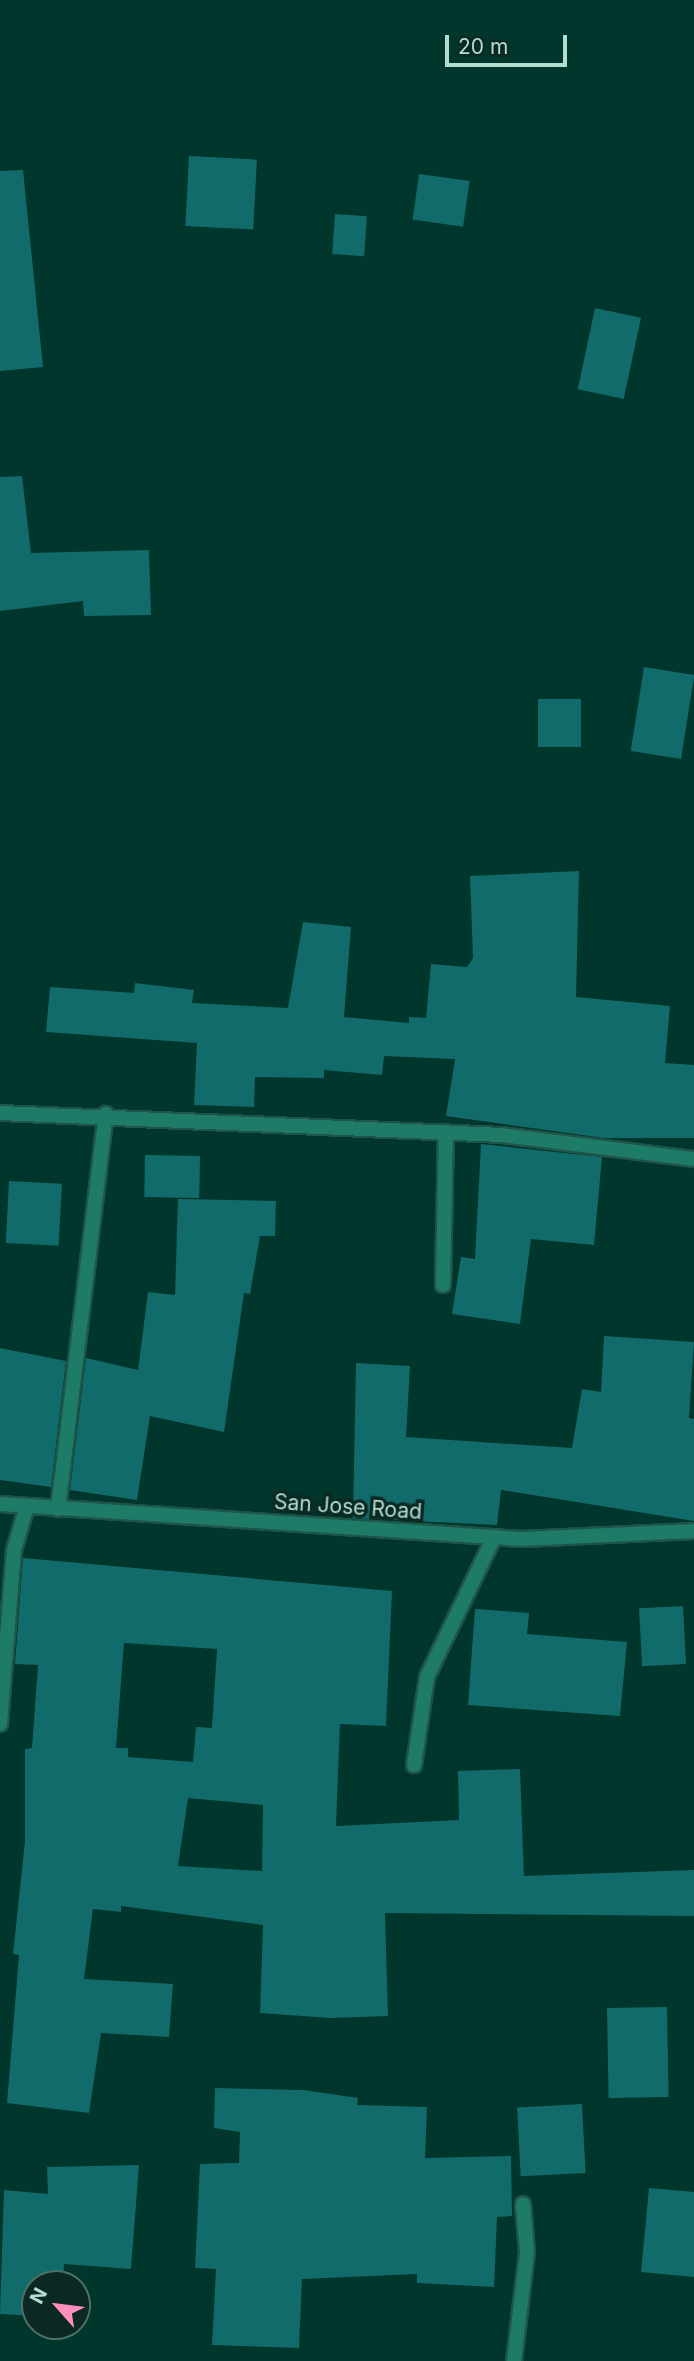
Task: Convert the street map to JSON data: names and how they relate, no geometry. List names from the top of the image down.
{
  "streets": {
    "street": ["San Jose Road"]
  },
  "scale_bar": "20 m",
  "north": "top left"
}
